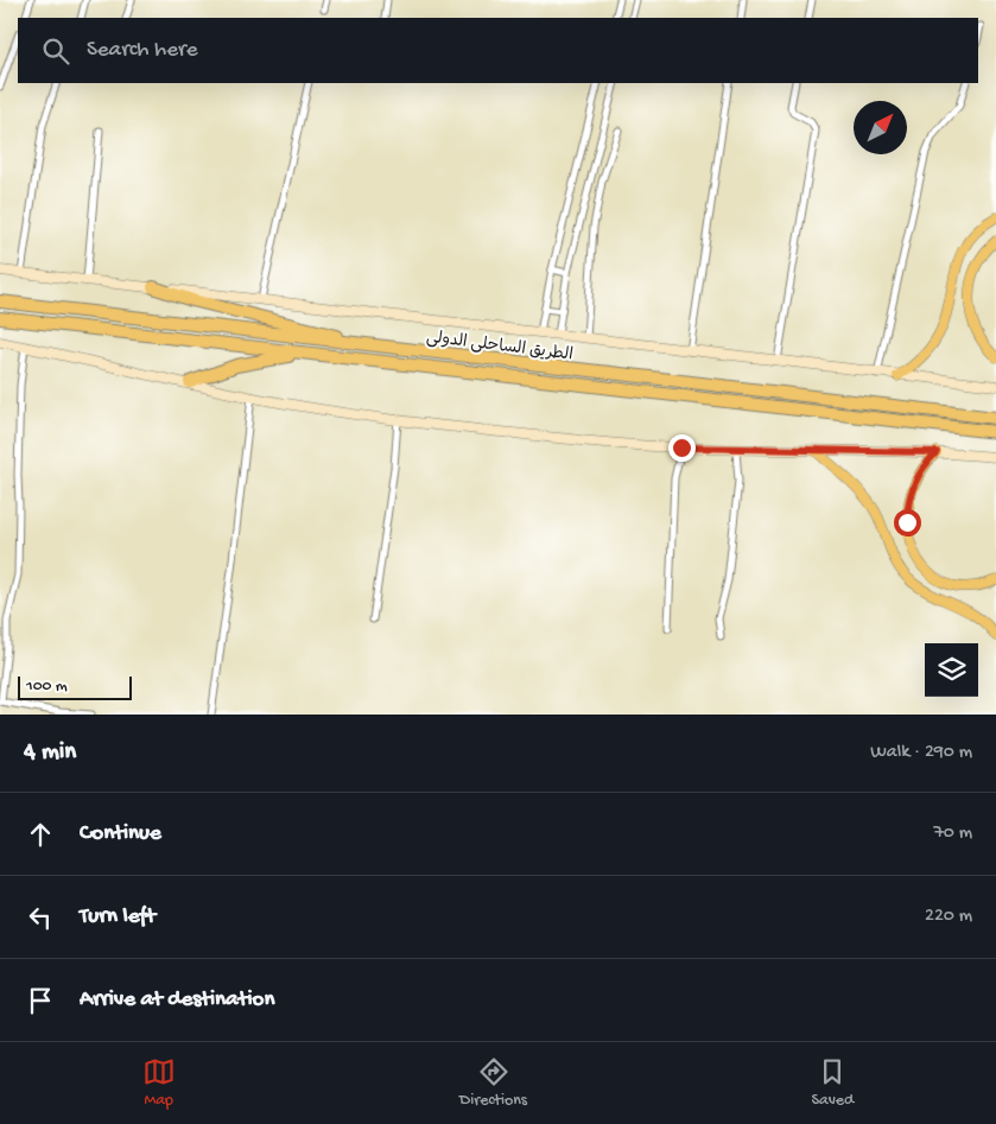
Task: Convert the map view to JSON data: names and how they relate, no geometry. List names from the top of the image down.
{
  "streets": {
    "highway": ["الطريق الساحلى الدولى"]
  },
  "scale_bar": "100 m",
  "north": "top right",
  "page": {
    "search": "Search here",
    "scale": "100 m",
    "heading": ["4 min", "Walk · 290 m"],
    "list": [
      ["Continue", "70 m"],
      ["Turn left", "220 m"],
      "Arrive at destination"
    ],
    "nav": ["Map", "Directions", "Saved"]
  }
}
